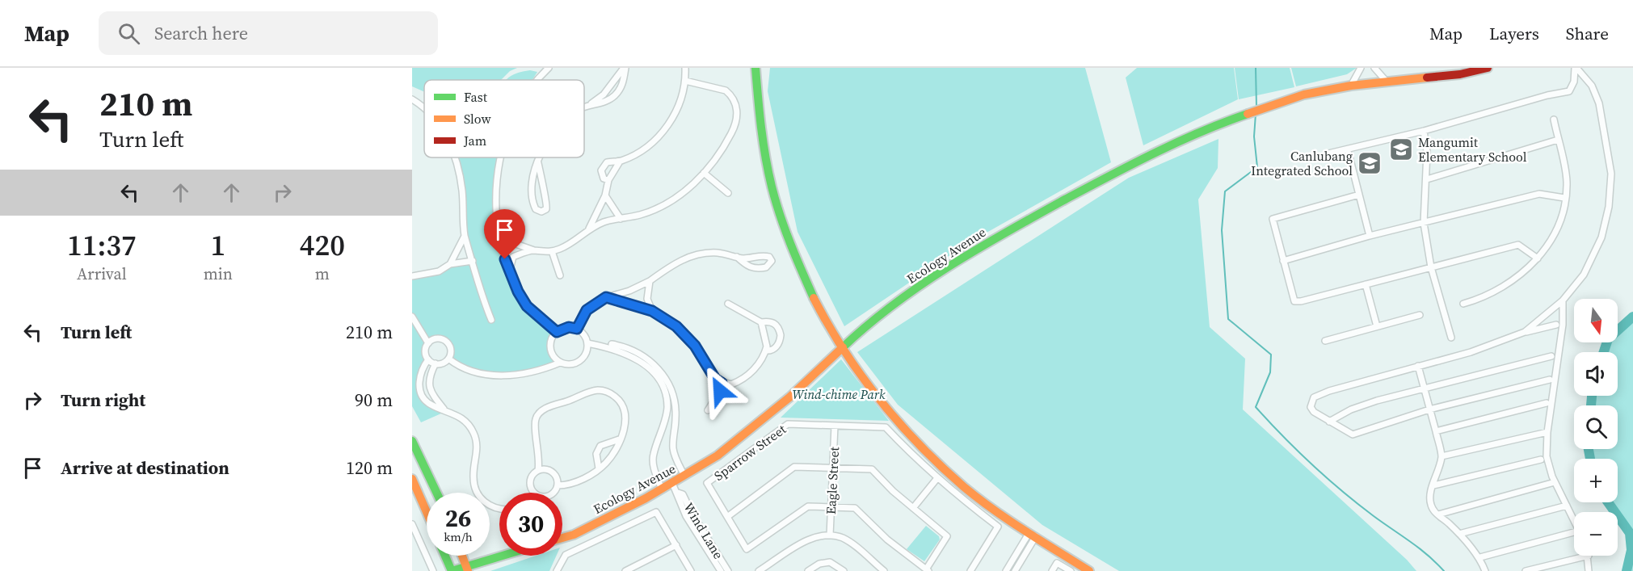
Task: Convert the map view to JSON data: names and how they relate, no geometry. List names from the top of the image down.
{
  "streets": {
    "street": [
      "Ecology Avenue",
      "Sparrow Street",
      "Eagle Street",
      "Wind Lane"
    ]
  },
  "crossings": [
    ["Ecology Avenue", "Wind Lane"],
    ["Sparrow Street", "Eagle Street"]
  ],
  "parks": ["Wind-chime Park"],
  "places": {
    "school or university": ["Mangumit Elementary School", "Canlubang Integrated School"]
  },
  "legend": ["Fast", "Slow", "Jam"],
  "north": "bottom",
  "page": {
    "header": "Map",
    "search": "Search here",
    "nav": ["Map", "Layers", "Share"],
    "turn": ["210 m", "Turn left"],
    "eta": [
      "11:37",
      "Arrival",
      "1",
      "min",
      "420",
      "m"
    ],
    "list": [
      {
        "name": "Turn left",
        "value": "210 m"
      },
      {
        "name": "Turn right",
        "value": "90 m"
      },
      {
        "name": "Arrive at destination",
        "value": "120 m"
      }
    ],
    "map_buttons": ["+", "−"],
    "speed": "26 km/h",
    "limit": "30"
  }
}
